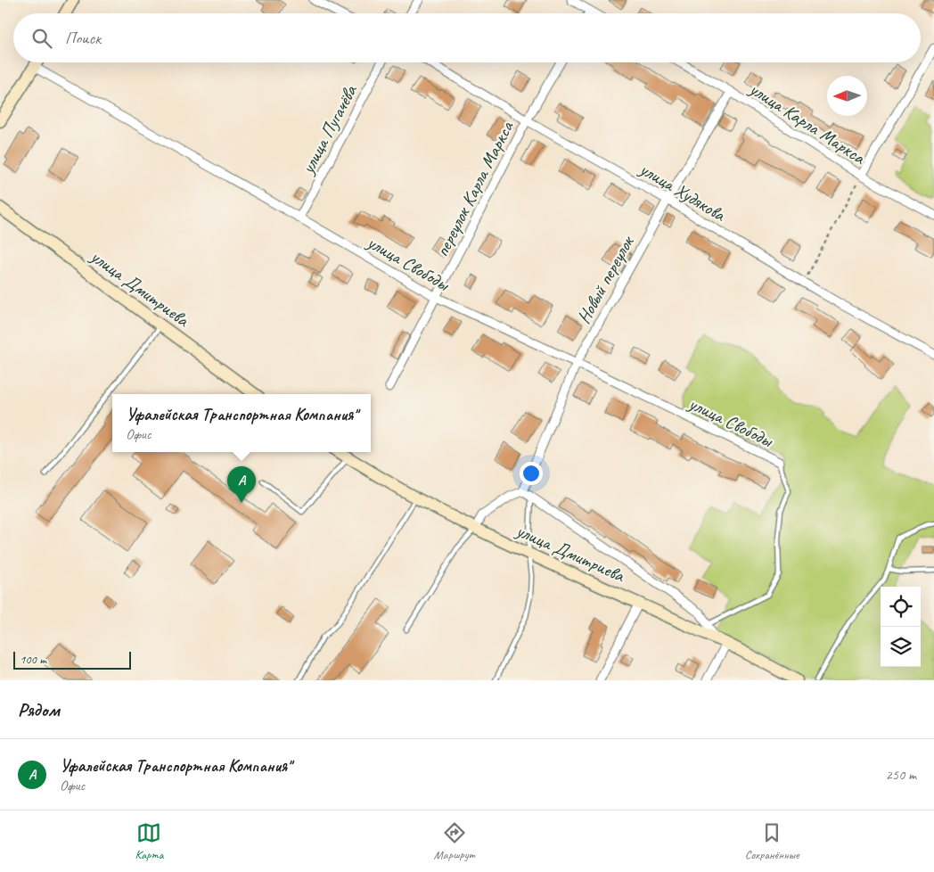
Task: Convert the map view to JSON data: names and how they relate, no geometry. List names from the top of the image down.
{
  "streets": {
    "street": [
      "улица Карла Маркса",
      "улица Пугачёва",
      "переулок Карла Маркса",
      "улица Худякова",
      "улица Свободы",
      "Новый переулок",
      "улица Дмитриева"
    ]
  },
  "crossings": [
    ["улица Карла Маркса", "Новый переулок"],
    ["улица Пугачёва", "улица Свободы"],
    ["переулок Карла Маркса", "улица Худякова"],
    ["переулок Карла Маркса", "улица Свободы"],
    ["улица Худякова", "Новый переулок"],
    ["улица Свободы", "Новый переулок"]
  ],
  "scale_bar": "100 m",
  "north": "left",
  "page": {
    "search": "Поиск",
    "popup": ["Уфалейская Транспортная Компания\"", "Офис"],
    "pins": "A",
    "scale": "100 m",
    "heading": "Рядом",
    "list": [
      {
        "mark": "A",
        "name": "Уфалейская Транспортная Компания\"",
        "note": "Офис",
        "value": "250 m"
      }
    ],
    "nav": ["Карта", "Маршрут", "Сохранённые"]
  }
}
